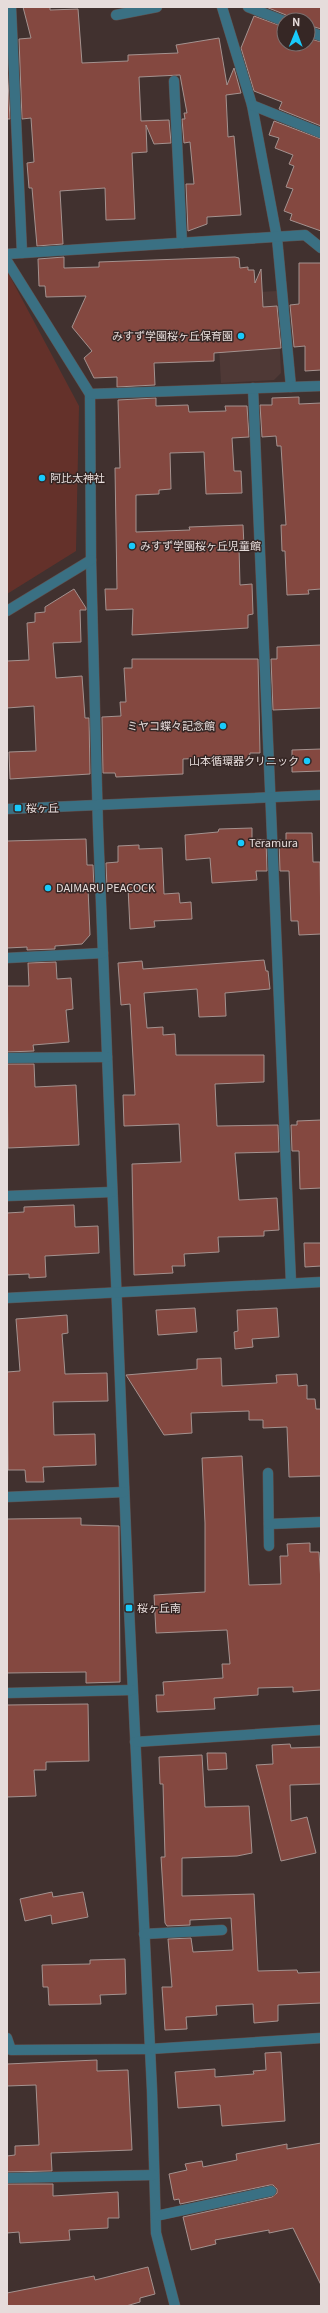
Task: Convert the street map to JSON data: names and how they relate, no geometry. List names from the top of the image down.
{
  "places": {
    "other": [
      "みすず学園桜ヶ丘保育園",
      "阿比太神社",
      "みすず学園桜ヶ丘児童館",
      "ミヤコ蝶々記念館",
      "山本循環器クリニック",
      "Teramura",
      "DAIMARU PEACOCK"
    ],
    "transit": ["桜ヶ丘", "桜ヶ丘南"]
  },
  "north": "top"
}
